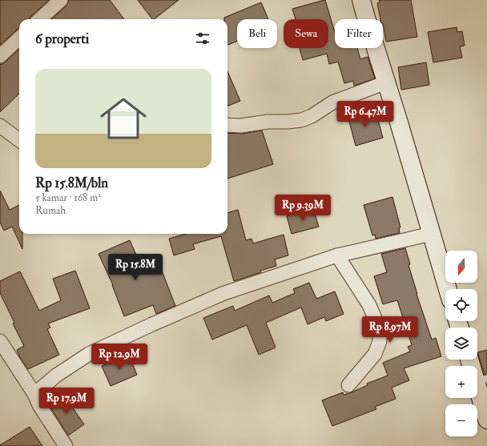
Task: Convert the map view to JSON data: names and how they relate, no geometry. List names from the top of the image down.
{
  "north": "bottom",
  "page": {
    "chip": ["Beli", "Sewa", "Filter"],
    "heading": "6 properti",
    "list": [
      {
        "name": "Rp 15.8M/bln",
        "note": "5 kamar · 168 m² · Rumah"
      }
    ],
    "price": [
      "Rp 6.47M",
      "Rp 9.39M",
      "Rp 15.8M",
      "Rp 8.97M",
      "Rp 12.9M",
      "Rp 17.9M"
    ],
    "map_buttons": ["+", "−"]
  }
}
